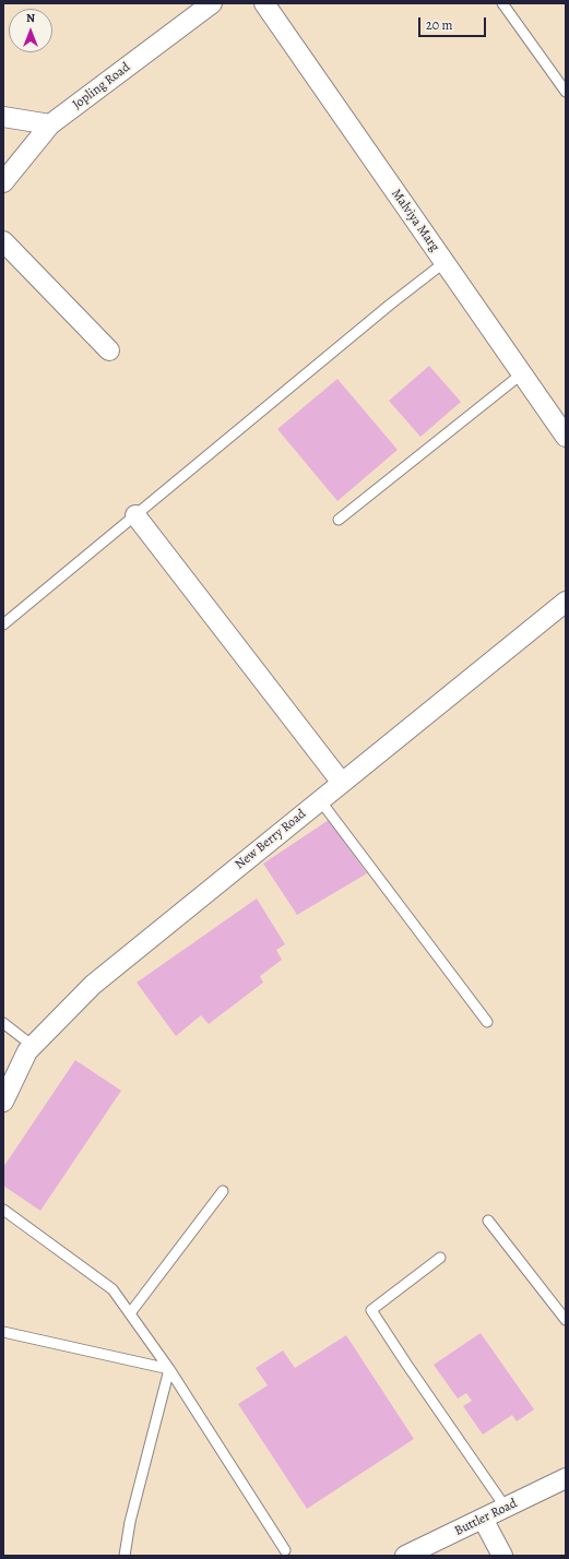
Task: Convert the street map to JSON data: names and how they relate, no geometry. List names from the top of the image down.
{
  "streets": {
    "street": [
      "Jopling Road",
      "Malviya Marg",
      "New Berry Road",
      "Buttler Road"
    ]
  },
  "scale_bar": "20 m",
  "north": "top"
}
